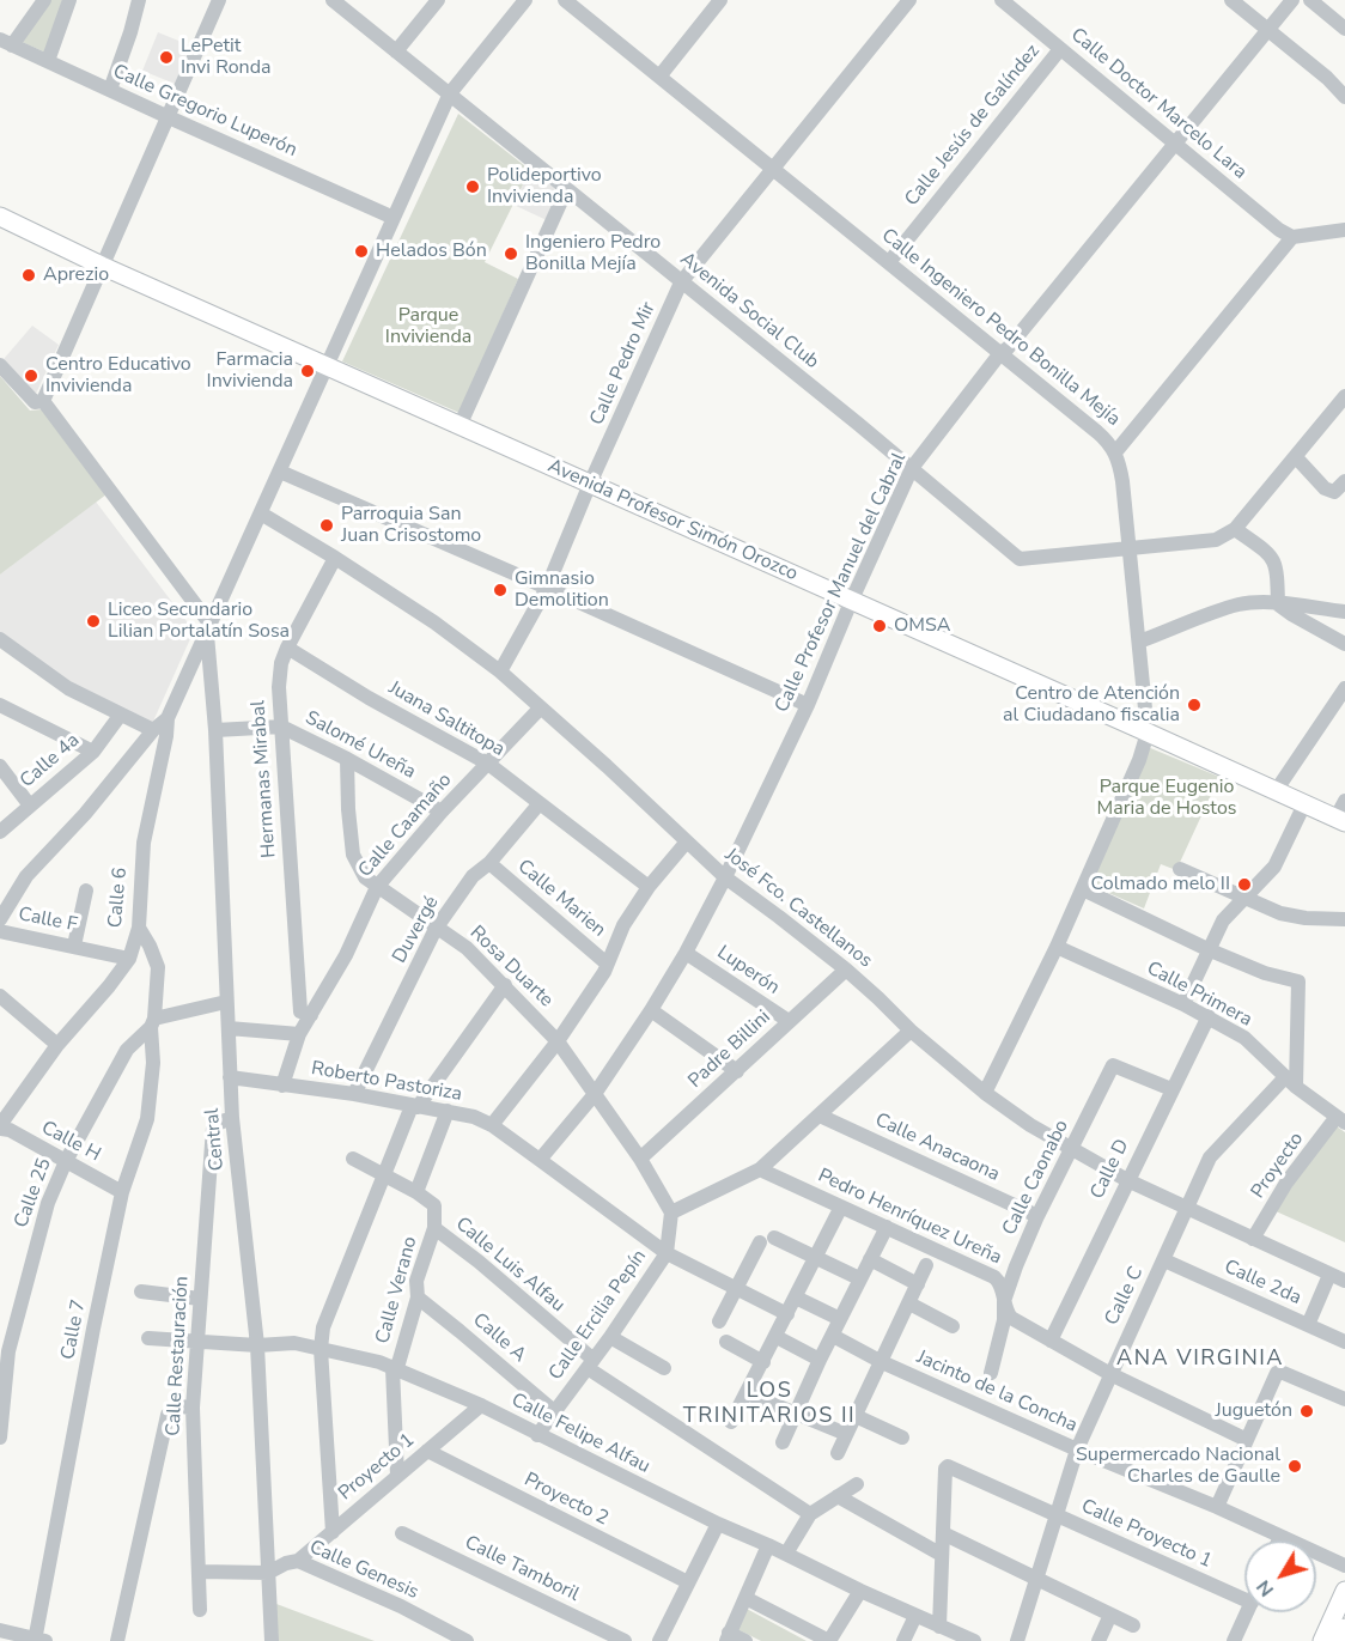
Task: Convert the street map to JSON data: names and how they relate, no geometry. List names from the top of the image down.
{
  "streets": {
    "main road": ["Avenida Profesor Simón Orozco"],
    "street": [
      "Calle Doctor Marcelo Lara",
      "Calle Gregorio Luperón",
      "Calle Jesús de Galíndez",
      "Avenida Social Club",
      "Calle Ingeniero Pedro Bonilla Mejía",
      "Calle Pedro Mir",
      "Calle Profesor Manuel del Cabral",
      "Juana Saltitopa",
      "Salomé Ureña",
      "Calle 4a",
      "Hermanas Mirabal",
      "Calle Caamaño",
      "Calle 6",
      "Calle Marien",
      "José Fco. Castellanos",
      "Calle F",
      "Duvergé",
      "Rosa Duarte",
      "Luperón",
      "Calle Primera",
      "Padre Billini",
      "Roberto Pastoriza",
      "Central",
      "Calle H",
      "Calle Anacaona",
      "Proyecto",
      "Calle D",
      "Calle Caonabo",
      "Calle 25",
      "Pedro Henríquez Ureña",
      "Calle Luis Alfau",
      "Calle 2da",
      "Calle Verano",
      "Calle C",
      "Calle Ercilia Pepín",
      "Calle 7",
      "Calle A",
      "Calle Restauración",
      "Jacinto de la Concha",
      "Calle Felipe Alfau",
      "Proyecto 1",
      "Proyecto 2",
      "Calle Proyecto 1",
      "Calle Tamboril",
      "Calle Genesis"
    ]
  },
  "crossings": [
    ["Calle Doctor Marcelo Lara", "Calle Jesús de Galíndez"],
    ["Calle Doctor Marcelo Lara", "Calle Profesor Manuel del Cabral"],
    ["Calle Jesús de Galíndez", "Calle Ingeniero Pedro Bonilla Mejía"],
    ["Avenida Social Club", "Calle Ingeniero Pedro Bonilla Mejía"],
    ["Avenida Social Club", "Calle Pedro Mir"],
    ["Avenida Social Club", "Calle Profesor Manuel del Cabral"],
    ["Calle Ingeniero Pedro Bonilla Mejía", "Calle Pedro Mir"],
    ["Calle Ingeniero Pedro Bonilla Mejía", "Avenida Profesor Simón Orozco"],
    ["Calle Ingeniero Pedro Bonilla Mejía", "Calle Profesor Manuel del Cabral"],
    ["Calle Ingeniero Pedro Bonilla Mejía", "José Fco. Castellanos"],
    ["Calle Ingeniero Pedro Bonilla Mejía", "Calle Primera"],
    ["Calle Pedro Mir", "Avenida Profesor Simón Orozco"],
    ["Calle Pedro Mir", "José Fco. Castellanos"],
    ["Avenida Profesor Simón Orozco", "Calle Profesor Manuel del Cabral"],
    ["Calle Profesor Manuel del Cabral", "José Fco. Castellanos"],
    ["Calle Profesor Manuel del Cabral", "Rosa Duarte"],
    ["Calle Profesor Manuel del Cabral", "Luperón"],
    ["Calle Profesor Manuel del Cabral", "Roberto Pastoriza"],
    ["Juana Saltitopa", "Hermanas Mirabal"],
    ["Juana Saltitopa", "Calle Caamaño"],
    ["Juana Saltitopa", "Duvergé"],
    ["Salomé Ureña", "Hermanas Mirabal"],
    ["Salomé Ureña", "Calle Caamaño"],
    ["Salomé Ureña", "Rosa Duarte"],
    ["Salomé Ureña", "Central"],
    ["Hermanas Mirabal", "Calle Caamaño"],
    ["Hermanas Mirabal", "José Fco. Castellanos"],
    ["Calle Caamaño", "José Fco. Castellanos"],
    ["Calle Caamaño", "Rosa Duarte"],
    ["Calle Caamaño", "Roberto Pastoriza"],
    ["Calle 6", "Calle F"],
    ["Calle 6", "Calle H"],
    ["Calle 6", "Calle 7"],
    ["Calle Marien", "Duvergé"],
    ["José Fco. Castellanos", "Padre Billini"],
    ["José Fco. Castellanos", "Proyecto"],
    ["José Fco. Castellanos", "Calle D"],
    ["José Fco. Castellanos", "Calle Caonabo"],
    ["José Fco. Castellanos", "Calle C"],
    ["Duvergé", "Rosa Duarte"],
    ["Duvergé", "Roberto Pastoriza"],
    ["Rosa Duarte", "Padre Billini"],
    ["Rosa Duarte", "Calle Ercilia Pepín"],
    ["Luperón", "Padre Billini"],
    ["Calle Primera", "Proyecto"],
    ["Calle Primera", "Calle D"],
    ["Calle Primera", "Calle C"],
    ["Roberto Pastoriza", "Central"],
    ["Roberto Pastoriza", "Calle Ercilia Pepín"],
    ["Central", "Calle Restauración"],
    ["Central", "Calle Felipe Alfau"],
    ["Central", "Calle Genesis"],
    ["Calle H", "Calle 25"],
    ["Calle H", "Calle 7"],
    ["Calle Anacaona", "Calle Caonabo"],
    ["Calle D", "Calle Caonabo"],
    ["Calle D", "Pedro Henríquez Ureña"],
    ["Calle Caonabo", "Pedro Henríquez Ureña"],
    ["Calle 25", "Calle 7"],
    ["Pedro Henríquez Ureña", "Calle C"],
    ["Calle Luis Alfau", "Calle Verano"],
    ["Calle Luis Alfau", "Calle Ercilia Pepín"],
    ["Calle 2da", "Calle C"],
    ["Calle Verano", "Calle A"],
    ["Calle Verano", "Calle Felipe Alfau"],
    ["Calle Verano", "Proyecto 1"],
    ["Calle C", "Jacinto de la Concha"],
    ["Calle C", "Calle Proyecto 1"],
    ["Calle Ercilia Pepín", "Calle A"],
    ["Calle Ercilia Pepín", "Calle Felipe Alfau"],
    ["Calle Restauración", "Calle Felipe Alfau"],
    ["Calle Restauración", "Calle Genesis"],
    ["Calle Felipe Alfau", "Proyecto 1"],
    ["Proyecto 1", "Proyecto 2"],
    ["Proyecto 1", "Calle Genesis"]
  ],
  "districts": ["ANA VIRGINIA", "LOS TRINITARIOS II"],
  "parks": ["Parque Invivienda", "Parque Eugenio Maria de Hostos"],
  "places": [
    "LePetit Invi Ronda",
    "Polideportivo Invivienda",
    "Helados Bón",
    "Ingeniero Pedro Bonilla Mejía",
    "Aprezio",
    "Farmacia Invivienda",
    "Centro Educativo Invivienda",
    "Parroquia San Juan Crisostomo",
    "Gimnasio Demolition",
    "Liceo Secundario Lilian Portalatín Sosa",
    "OMSA",
    "Centro de Atención al Ciudadano fiscalia",
    "Colmado melo II",
    "Juguetón",
    "Supermercado Nacional Charles de Gaulle"
  ],
  "north": "bottom left"
}
